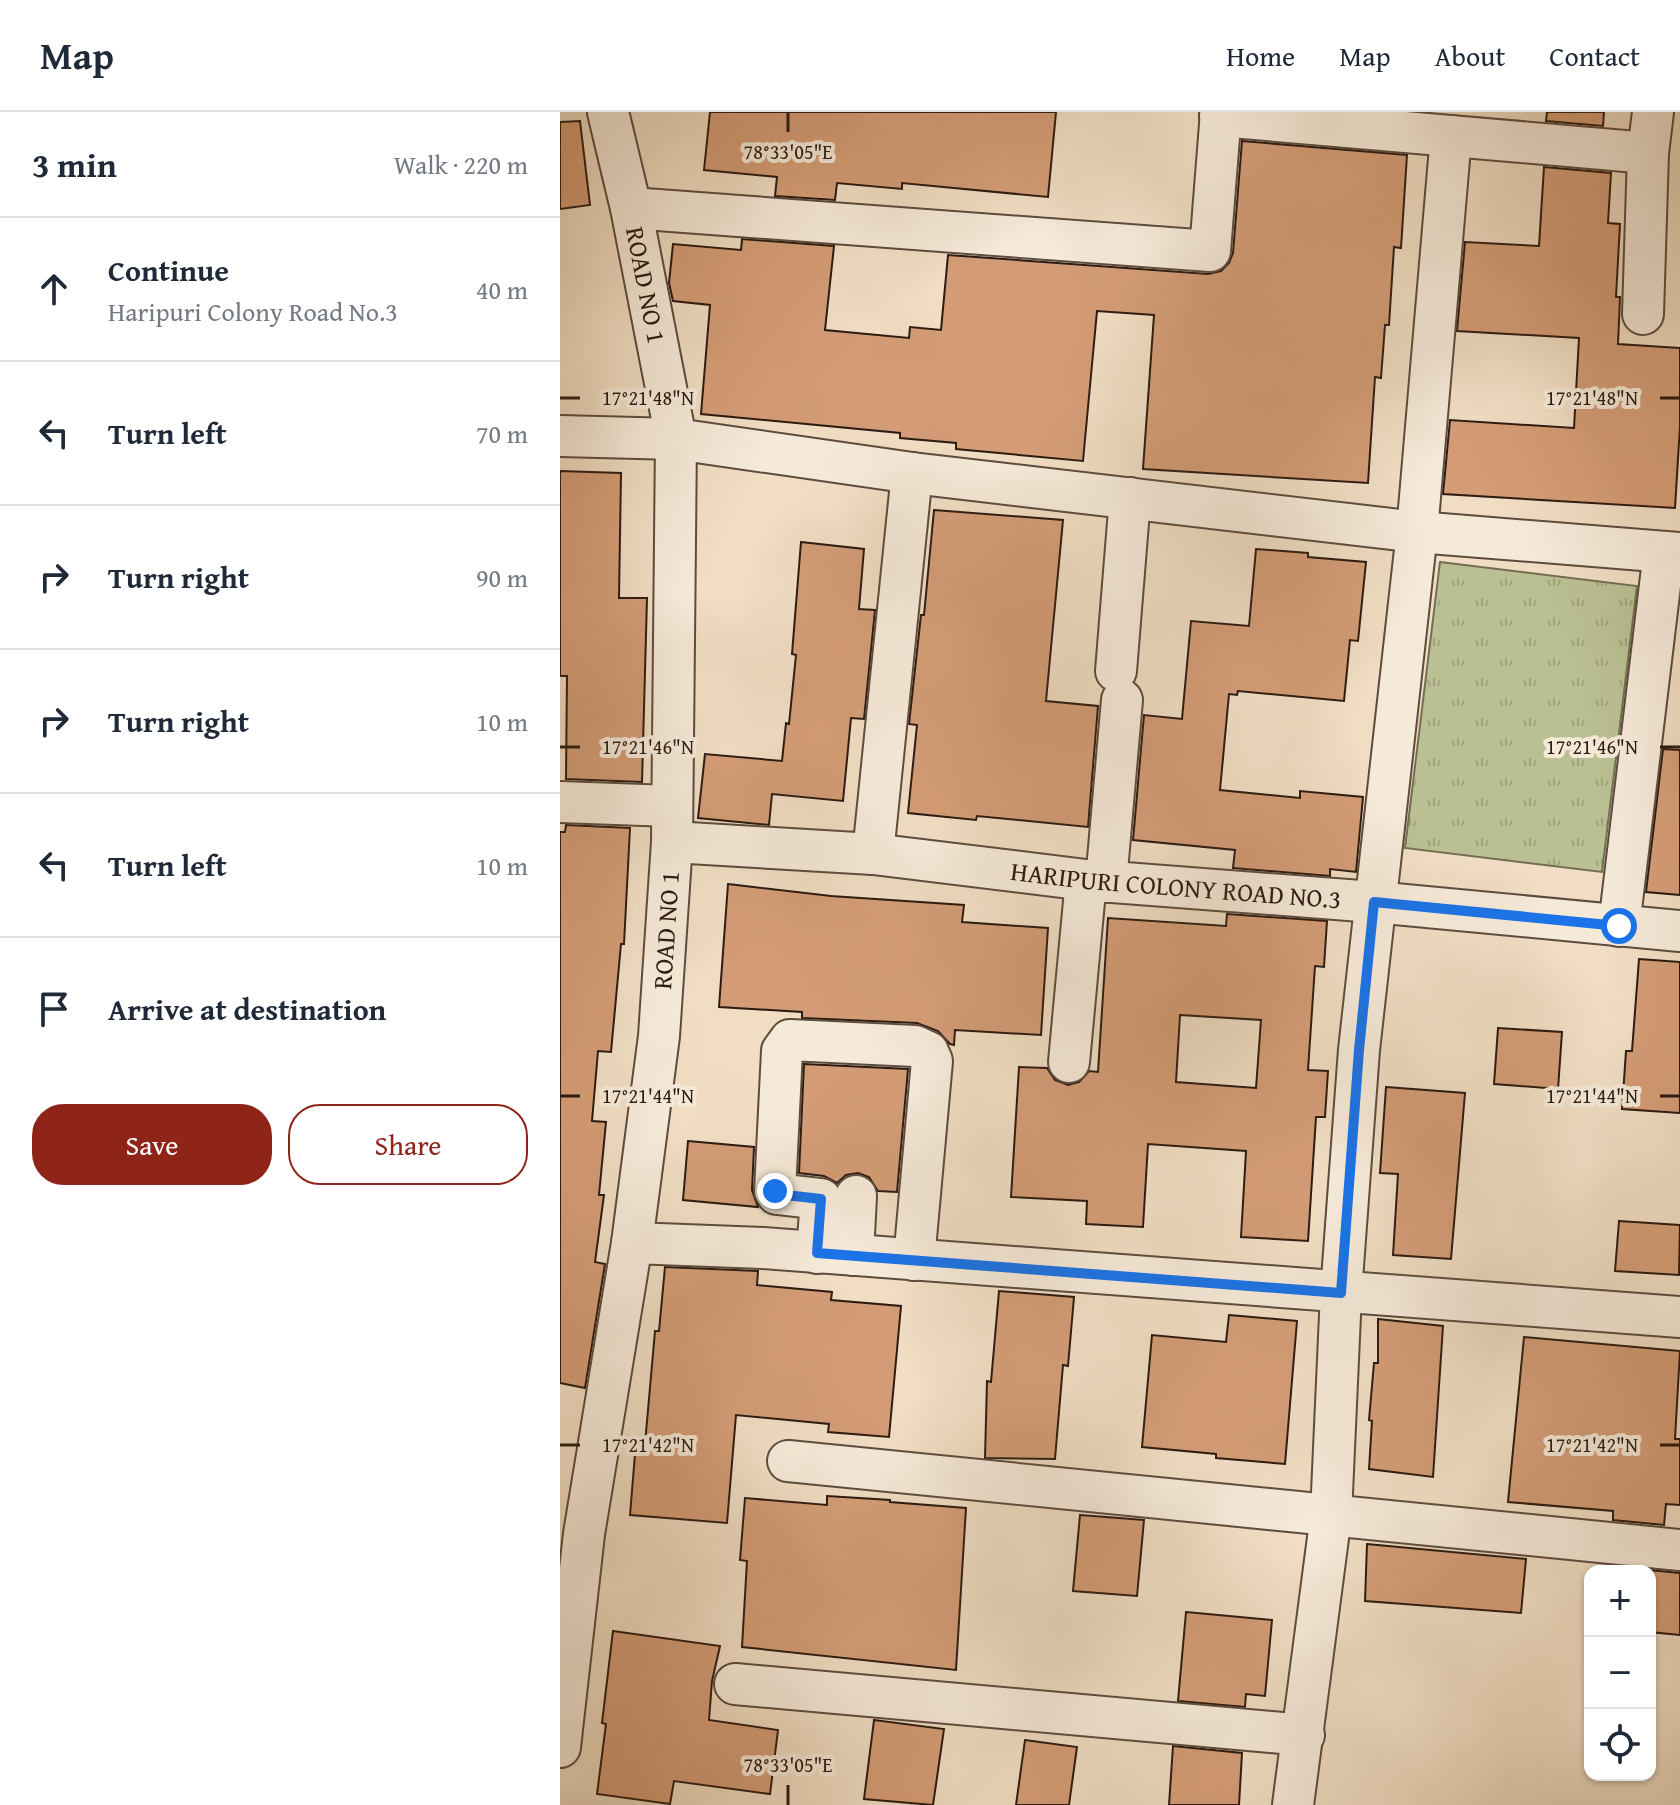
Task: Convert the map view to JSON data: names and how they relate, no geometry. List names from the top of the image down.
{
  "streets": {
    "street": ["ROAD NO 1", "HARIPURI COLONY ROAD NO.3"]
  },
  "crossings": [
    ["ROAD NO 1", "HARIPURI COLONY ROAD NO.3"]
  ],
  "page": {
    "header": "Map",
    "nav": [
      "Home",
      "Map",
      "About",
      "Contact"
    ],
    "heading": ["3 min", "Walk · 220 m"],
    "list": [
      ["Continue", "Haripuri Colony Road No.3", "40 m"],
      ["Turn left", "70 m"],
      ["Turn right", "90 m"],
      ["Turn right", "10 m"],
      ["Turn left", "10 m"],
      "Arrive at destination"
    ],
    "buttons": ["Save", "Share"],
    "map_buttons": ["+", "−"]
  },
  "coordinates": [
    "78°33'05\"E",
    "17°21'48\"N",
    "17°21'46\"N",
    "17°21'44\"N",
    "17°21'42\"N"
  ]
}
